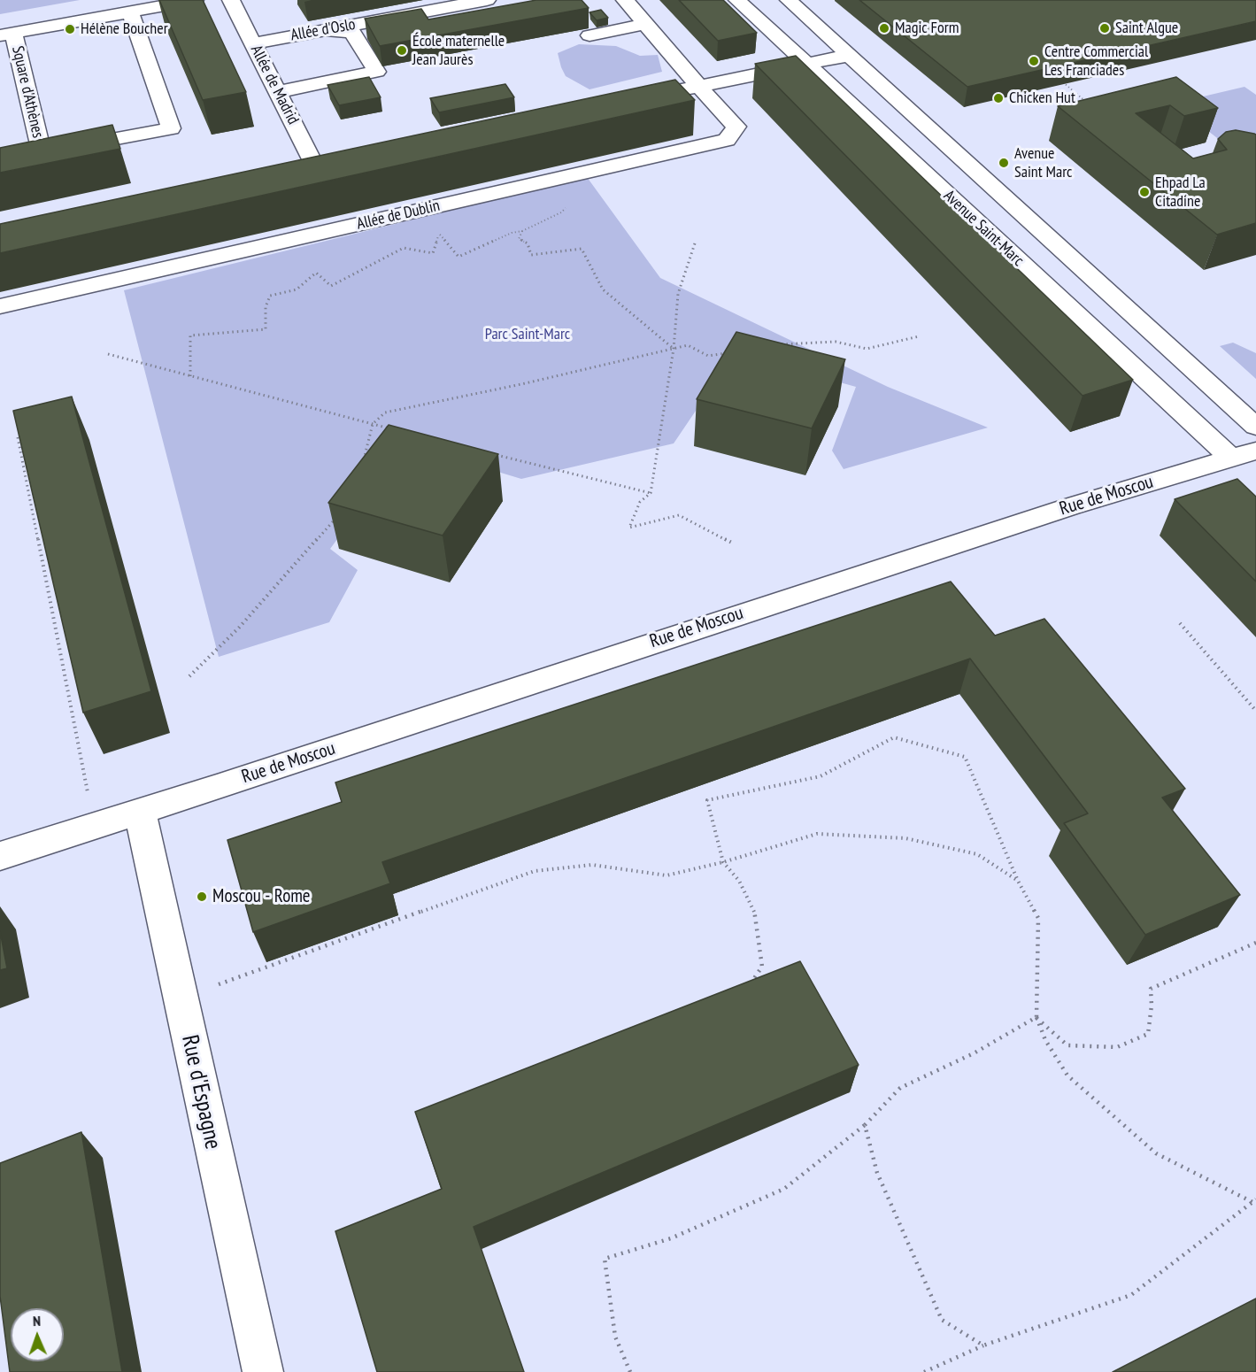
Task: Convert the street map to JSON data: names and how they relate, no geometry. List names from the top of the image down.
{
  "streets": {
    "street": [
      "Allée d'Oslo",
      "Allée de Madrid",
      "Square d'Athènes",
      "Allée de Dublin",
      "Avenue Saint-Marc",
      "Rue de Moscou",
      "Rue d'Espagne"
    ]
  },
  "crossings": [
    ["Allée d'Oslo", "Allée de Madrid"],
    ["Avenue Saint-Marc", "Rue de Moscou"],
    ["Rue de Moscou", "Rue d'Espagne"]
  ],
  "parks": ["Parc Saint-Marc"],
  "places": [
    "Magic Form",
    "Saint Algue",
    "Hélène Boucher",
    "École maternelle Jean Jaurès",
    "Centre Commercial Les Franciades",
    "Chicken Hut",
    "Avenue Saint Marc",
    "Ehpad La Citadine",
    "Moscou - Rome"
  ],
  "north": "top"
}
